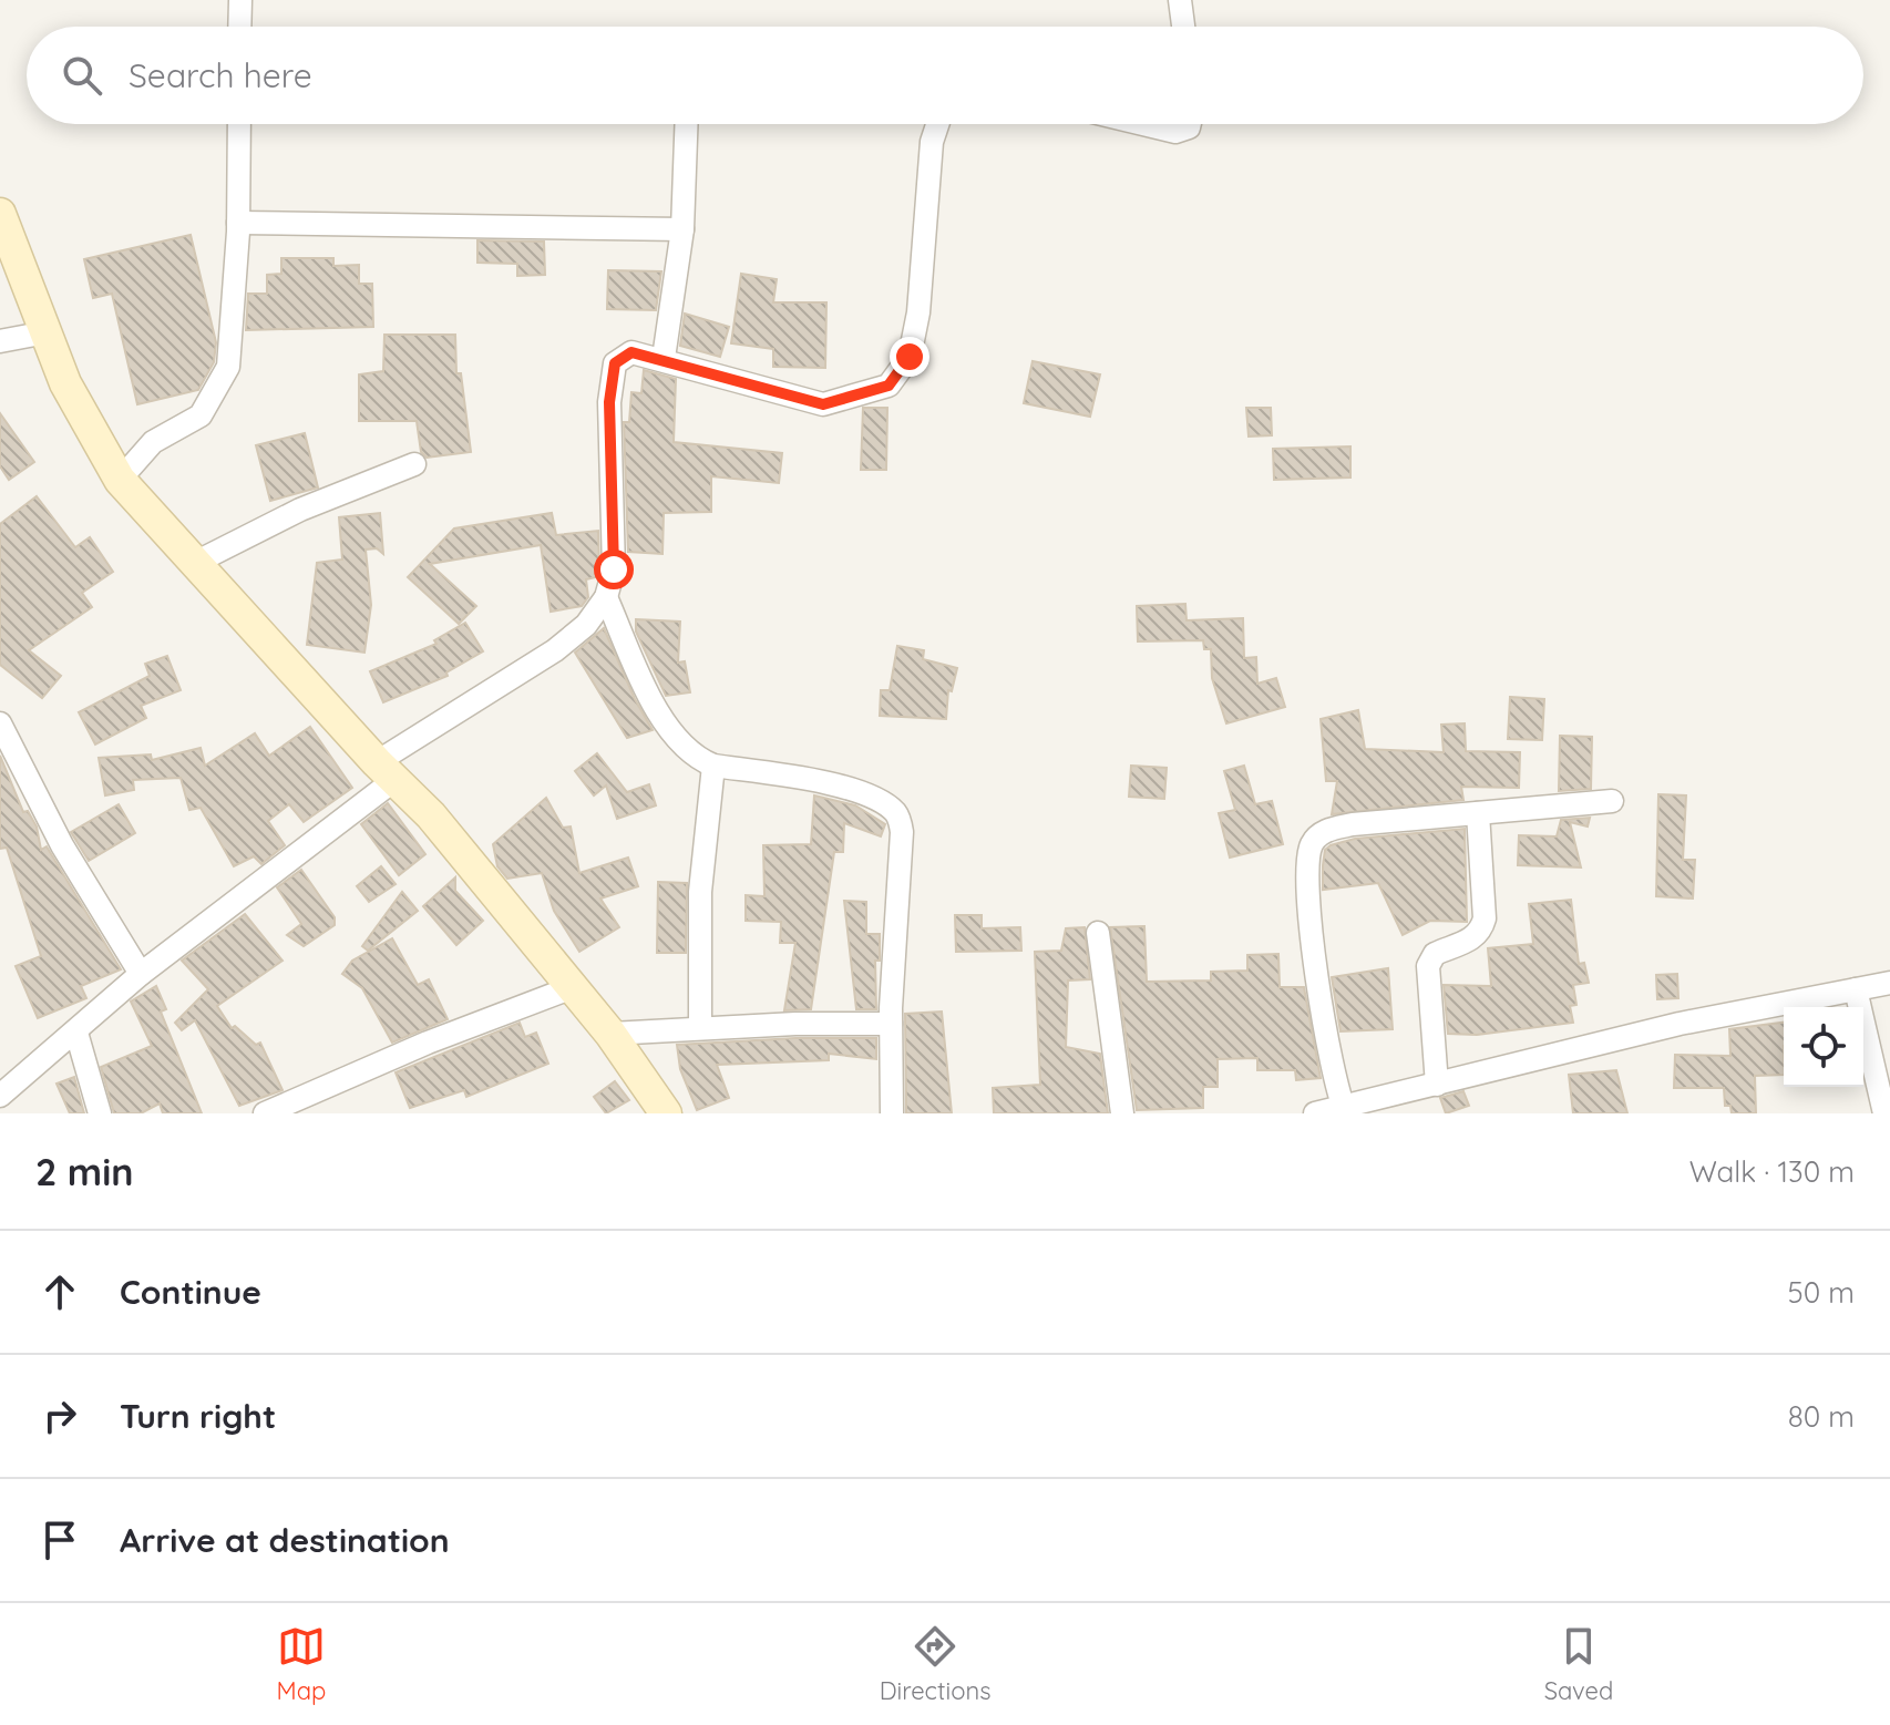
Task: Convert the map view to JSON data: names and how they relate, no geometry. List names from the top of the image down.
{
  "page": {
    "search": "Search here",
    "heading": ["2 min", "Walk · 130 m"],
    "list": [
      ["Continue", "50 m"],
      ["Turn right", "80 m"],
      "Arrive at destination"
    ],
    "nav": ["Map", "Directions", "Saved"]
  }
}
